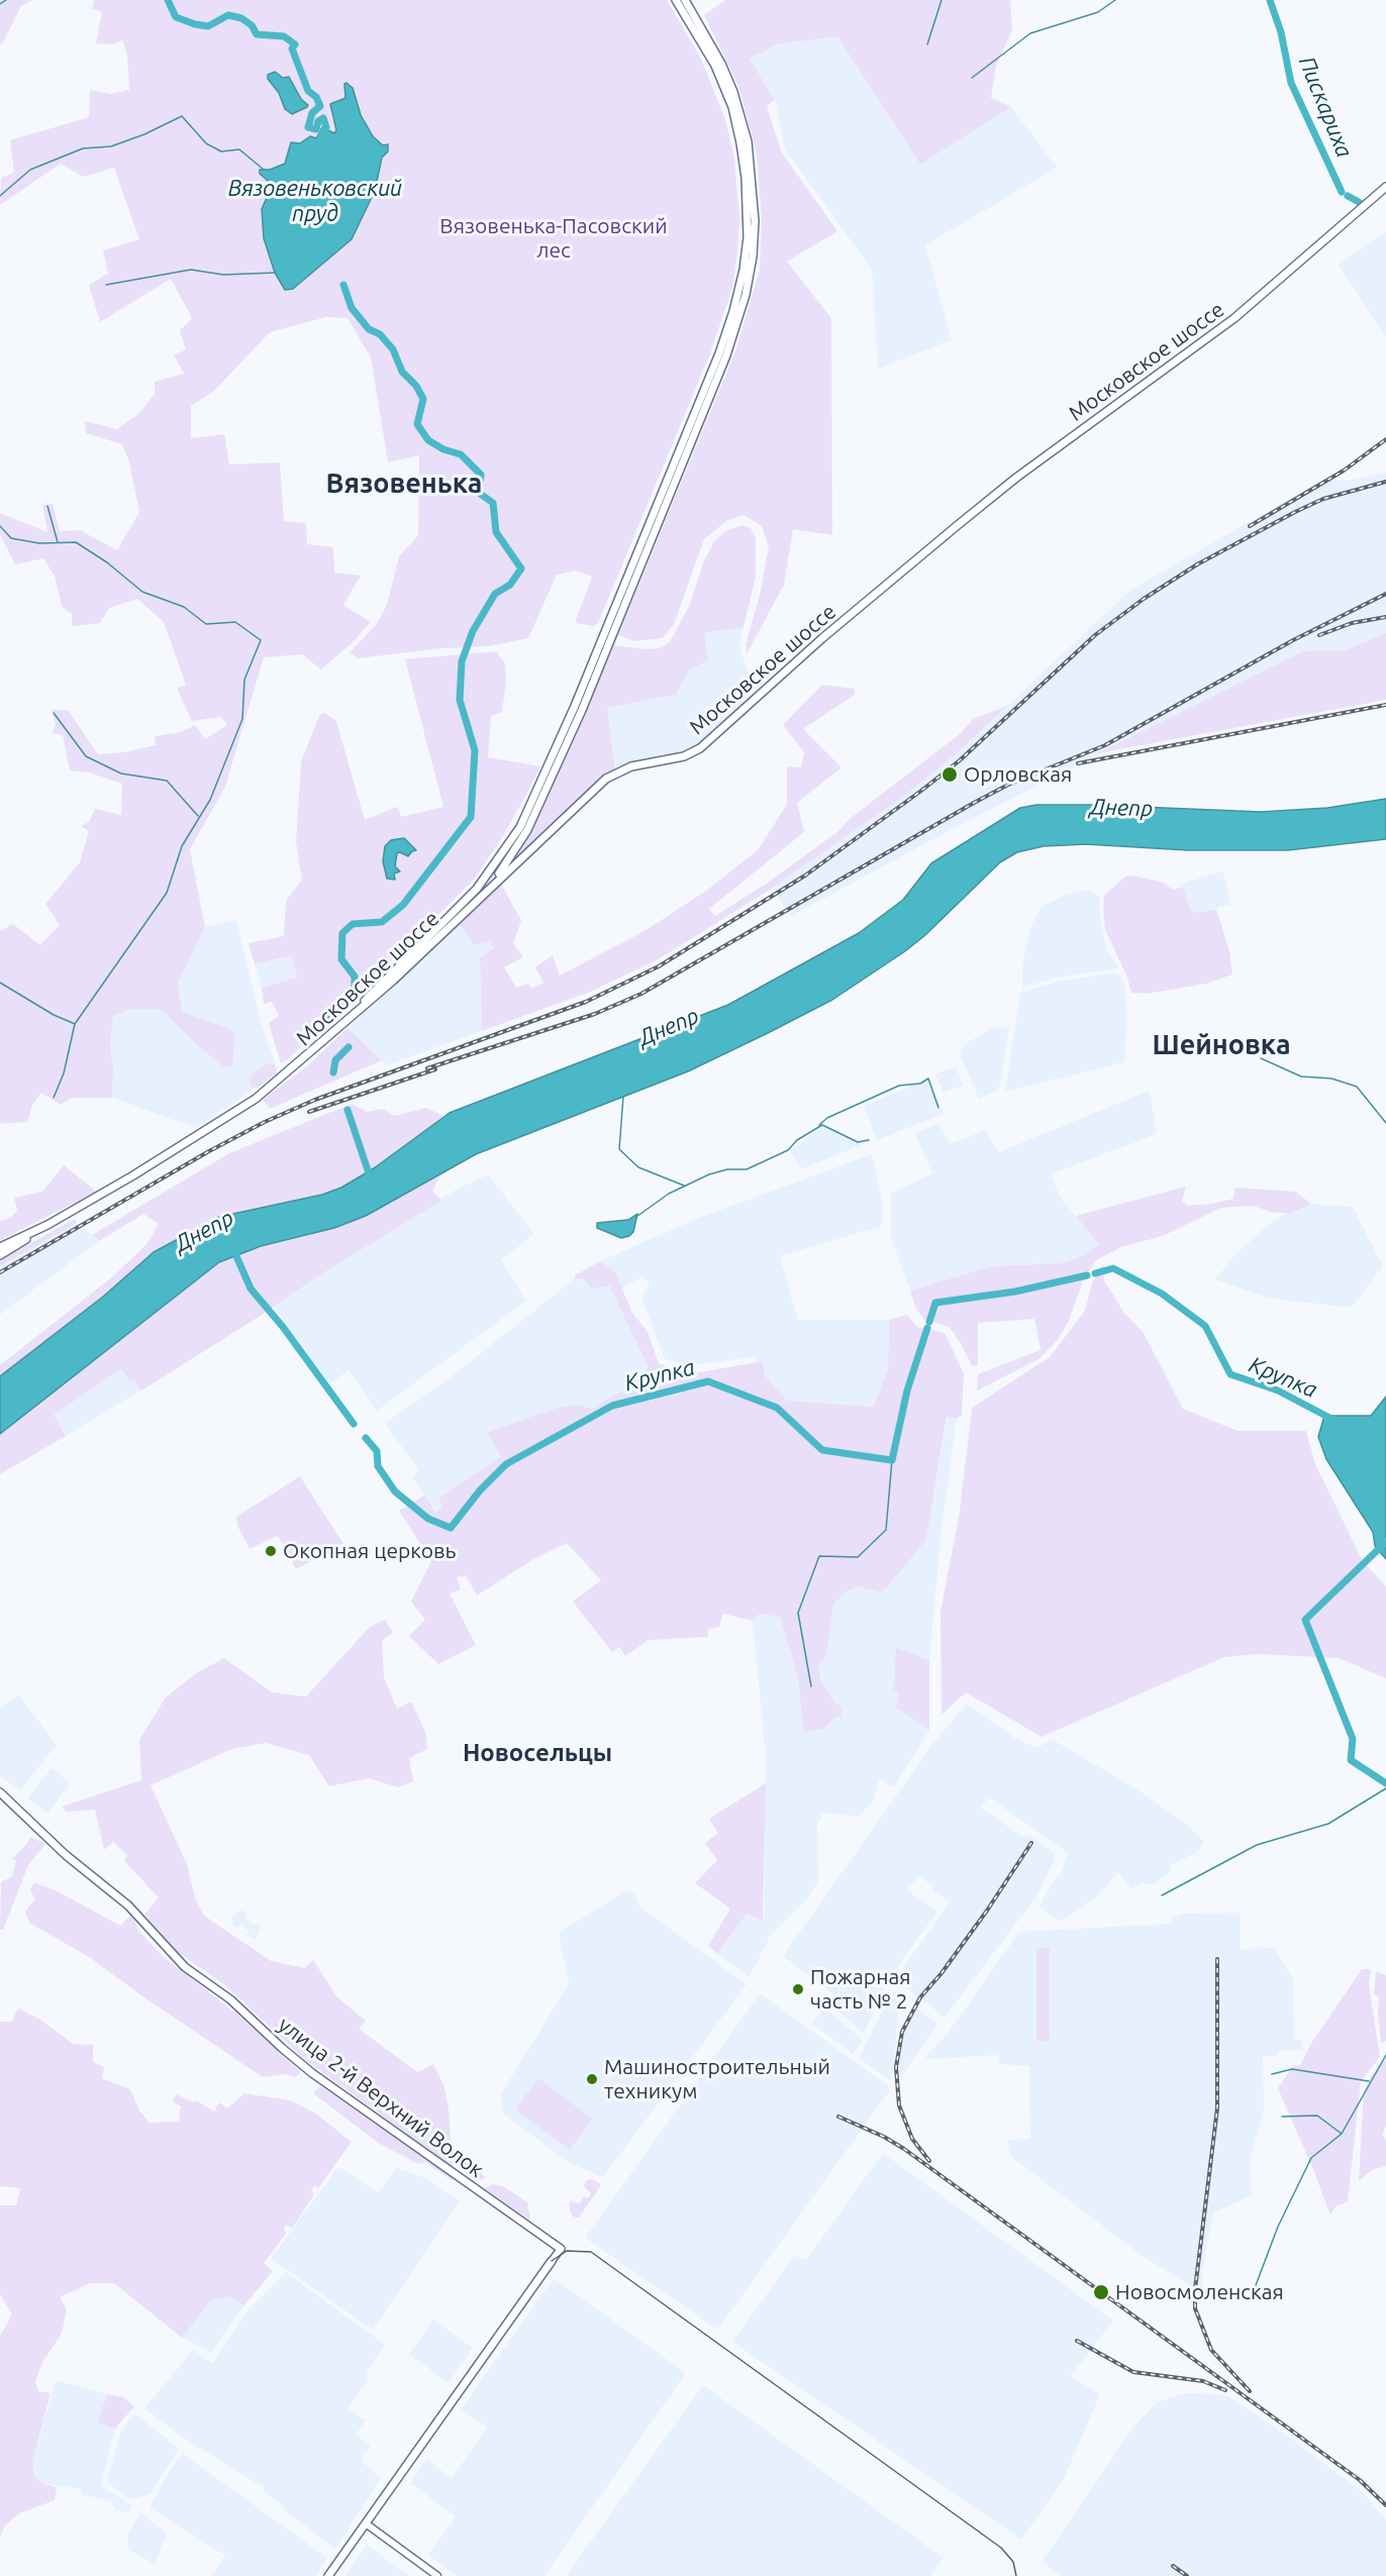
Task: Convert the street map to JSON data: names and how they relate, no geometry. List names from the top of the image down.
{
  "streets": {
    "main road": ["Московское шоссе", "улица 2-й Верхний Волок"]
  },
  "districts": ["Вязовенька", "Шейновка", "Новосельцы"],
  "water": [
    "Пискариха",
    "Вязовеньковский пруд",
    "Днепр",
    "Крупка"
  ],
  "parks": ["Вязовенька-Пасовский лес"],
  "places": [
    "Орловская",
    "Окопная церковь",
    "Пожарная часть № 2",
    "Машиностроительный техникум",
    "Новосмоленская"
  ]
}
